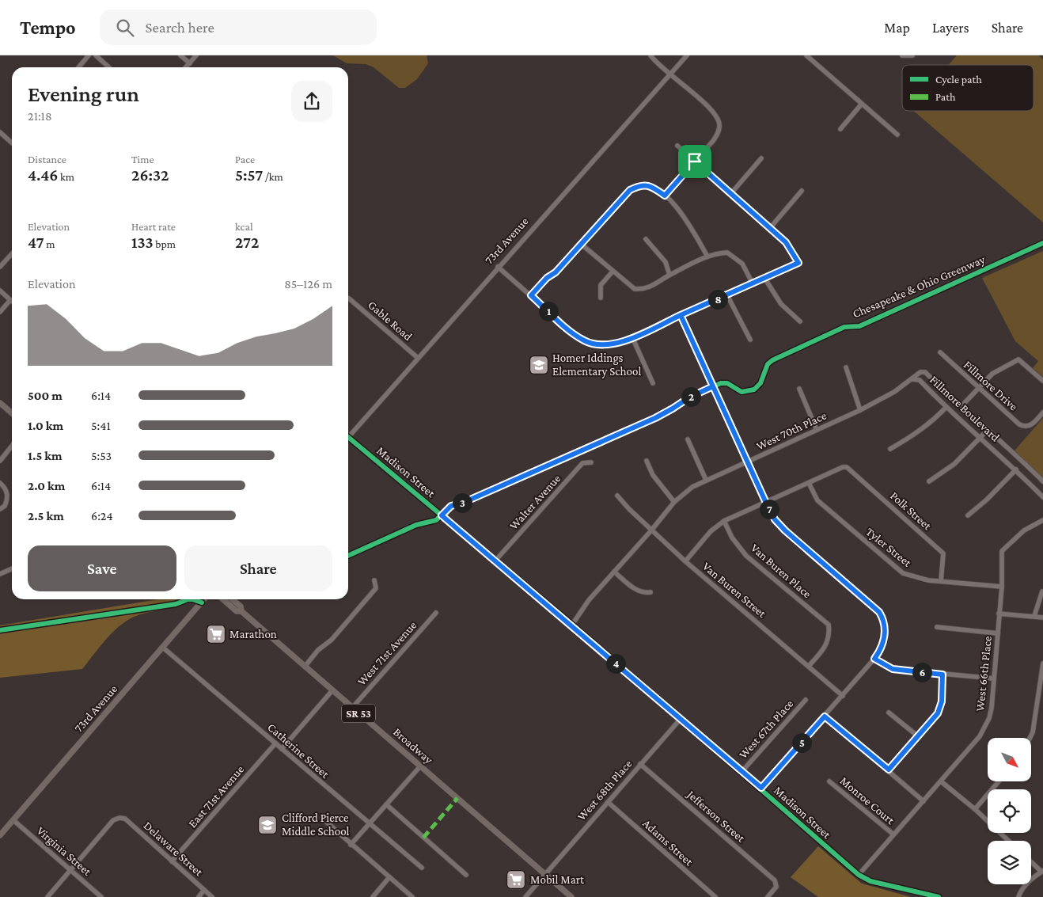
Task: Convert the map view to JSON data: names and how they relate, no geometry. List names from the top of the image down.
{
  "streets": {
    "main road": ["73rd Avenue", "SR 53", "Broadway"],
    "street": [
      "Gable Road",
      "Fillmore Drive",
      "Fillmore Boulevard",
      "West 70th Place",
      "Madison Street",
      "Walter Avenue",
      "Polk Street",
      "Tyler Street",
      "Van Buren Place",
      "Van Buren Street",
      "West 71st Avenue",
      "West 66th Place",
      "West 67th Place",
      "Catherine Street",
      "West 68th Place",
      "East 71st Avenue",
      "Monroe Court",
      "Jefferson Street",
      "Adams Street",
      "Delaware Street",
      "Virginia Street"
    ],
    "cycle path": ["Chesapeake & Ohio Greenway"]
  },
  "crossings": [
    ["73rd Avenue", "Gable Road"],
    ["73rd Avenue", "Catherine Street"],
    ["73rd Avenue", "Virginia Street"],
    ["Fillmore Boulevard", "West 70th Place"],
    ["West 70th Place", "Madison Street"],
    ["West 70th Place", "Van Buren Street"],
    ["Madison Street", "Walter Avenue"],
    ["Madison Street", "West 66th Place"],
    ["Madison Street", "West 67th Place"],
    ["Madison Street", "West 68th Place"],
    ["Polk Street", "Tyler Street"],
    ["Tyler Street", "West 66th Place"],
    ["Van Buren Place", "Van Buren Street"],
    ["West 71st Avenue", "Broadway"],
    ["West 66th Place", "Monroe Court"],
    ["Broadway", "West 68th Place"],
    ["Catherine Street", "East 71st Avenue"],
    ["West 68th Place", "Jefferson Street"],
    ["West 68th Place", "Adams Street"],
    ["East 71st Avenue", "Delaware Street"],
    ["Delaware Street", "Virginia Street"]
  ],
  "places": {
    "school or university": ["Homer Iddings Elementary School", "Clifford Pierce Middle School"],
    "supermarket": ["Marathon", "Mobil Mart"]
  },
  "legend": ["Cycle path", "Path"],
  "north": "bottom right",
  "page": {
    "header": "Tempo",
    "search": "Search here",
    "nav": ["Map", "Layers", "Share"],
    "heading": ["Evening run", "21:18"],
    "stats": [
      ["Distance", "4.46 km"],
      ["Time", "26:32"],
      ["Pace", "5:57 /km"],
      ["Elevation", "47 m"],
      ["Heart rate", "133 bpm"],
      ["kcal", "272"]
    ],
    "chart": ["Elevation", "85–126 m"],
    "pins": [
      "8",
      "1",
      "2",
      "3",
      "7",
      "4",
      "6",
      "5"
    ],
    "list": [
      {
        "name": "500 m",
        "note": "6:14"
      },
      {
        "name": "1.0 km",
        "note": "5:41"
      },
      {
        "name": "1.5 km",
        "note": "5:53"
      },
      {
        "name": "2.0 km",
        "note": "6:14"
      },
      {
        "name": "2.5 km",
        "note": "6:24"
      }
    ],
    "buttons": ["Save", "Share"]
  }
}
